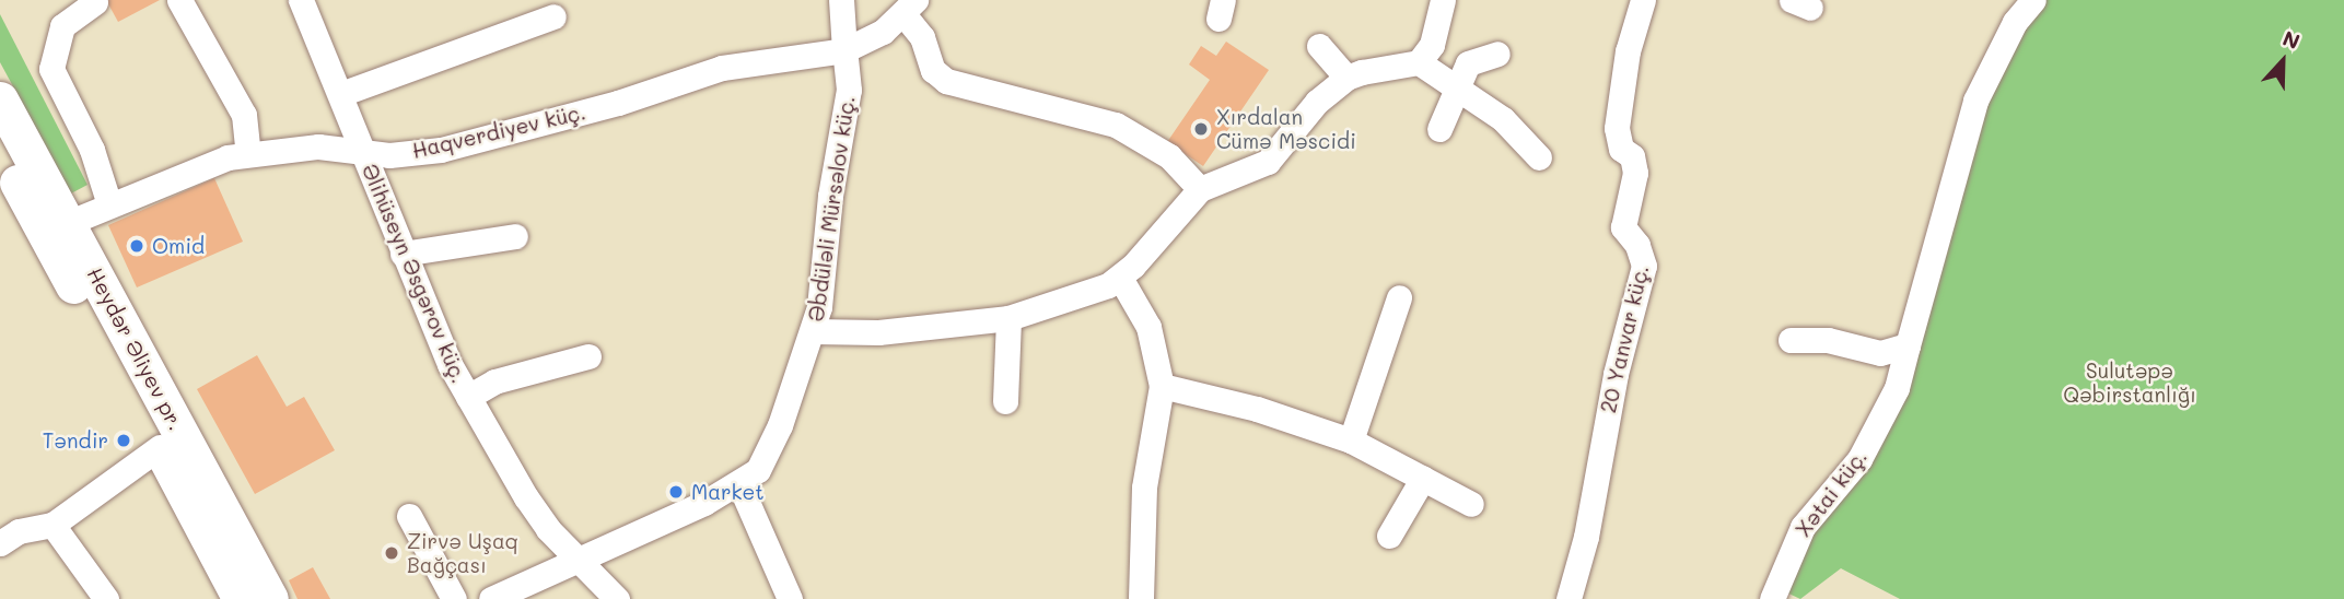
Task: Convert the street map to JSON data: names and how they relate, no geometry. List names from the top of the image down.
{
  "streets": {
    "main road": ["Heydər Əliyev pr."],
    "street": [
      "Haqverdiyev küç.",
      "Əbdüləli Mürsəlov küç.",
      "Əlihüseyn Əsgərov küç.",
      "20 Yanvar küç.",
      "Xətai küç."
    ]
  },
  "crossings": [
    ["Haqverdiyev küç.", "Əbdüləli Mürsəlov küç."],
    ["Haqverdiyev küç.", "Əlihüseyn Əsgərov küç."],
    ["Haqverdiyev küç.", "Heydər Əliyev pr."],
    ["Əbdüləli Mürsəlov küç.", "Əlihüseyn Əsgərov küç."]
  ],
  "parks": ["Sulutəpə Qəbirstanlığı"],
  "places": [
    "Xırdalan Cümə Məscidi",
    "Omid",
    "Təndir",
    "Market",
    "Zirvə Uşaq Bağçası"
  ],
  "north": "top"
}
